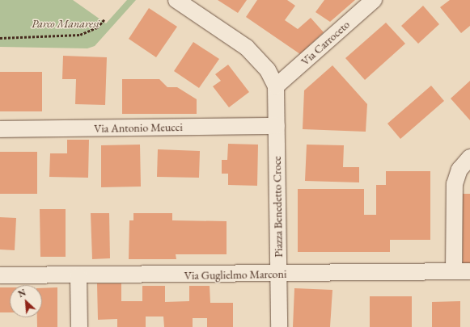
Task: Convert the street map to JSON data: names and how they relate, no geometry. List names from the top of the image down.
{
  "streets": {
    "street": [
      "Via Carroceto",
      "Via Antonio Meucci",
      "Piazza Benedetto Croce",
      "Via Guglielmo Marconi"
    ]
  },
  "crossings": [
    ["Via Carroceto", "Piazza Benedetto Croce"],
    ["Via Antonio Meucci", "Piazza Benedetto Croce"],
    ["Piazza Benedetto Croce", "Via Guglielmo Marconi"]
  ],
  "parks": ["Parco Manaresi"],
  "north": "top left"
}
